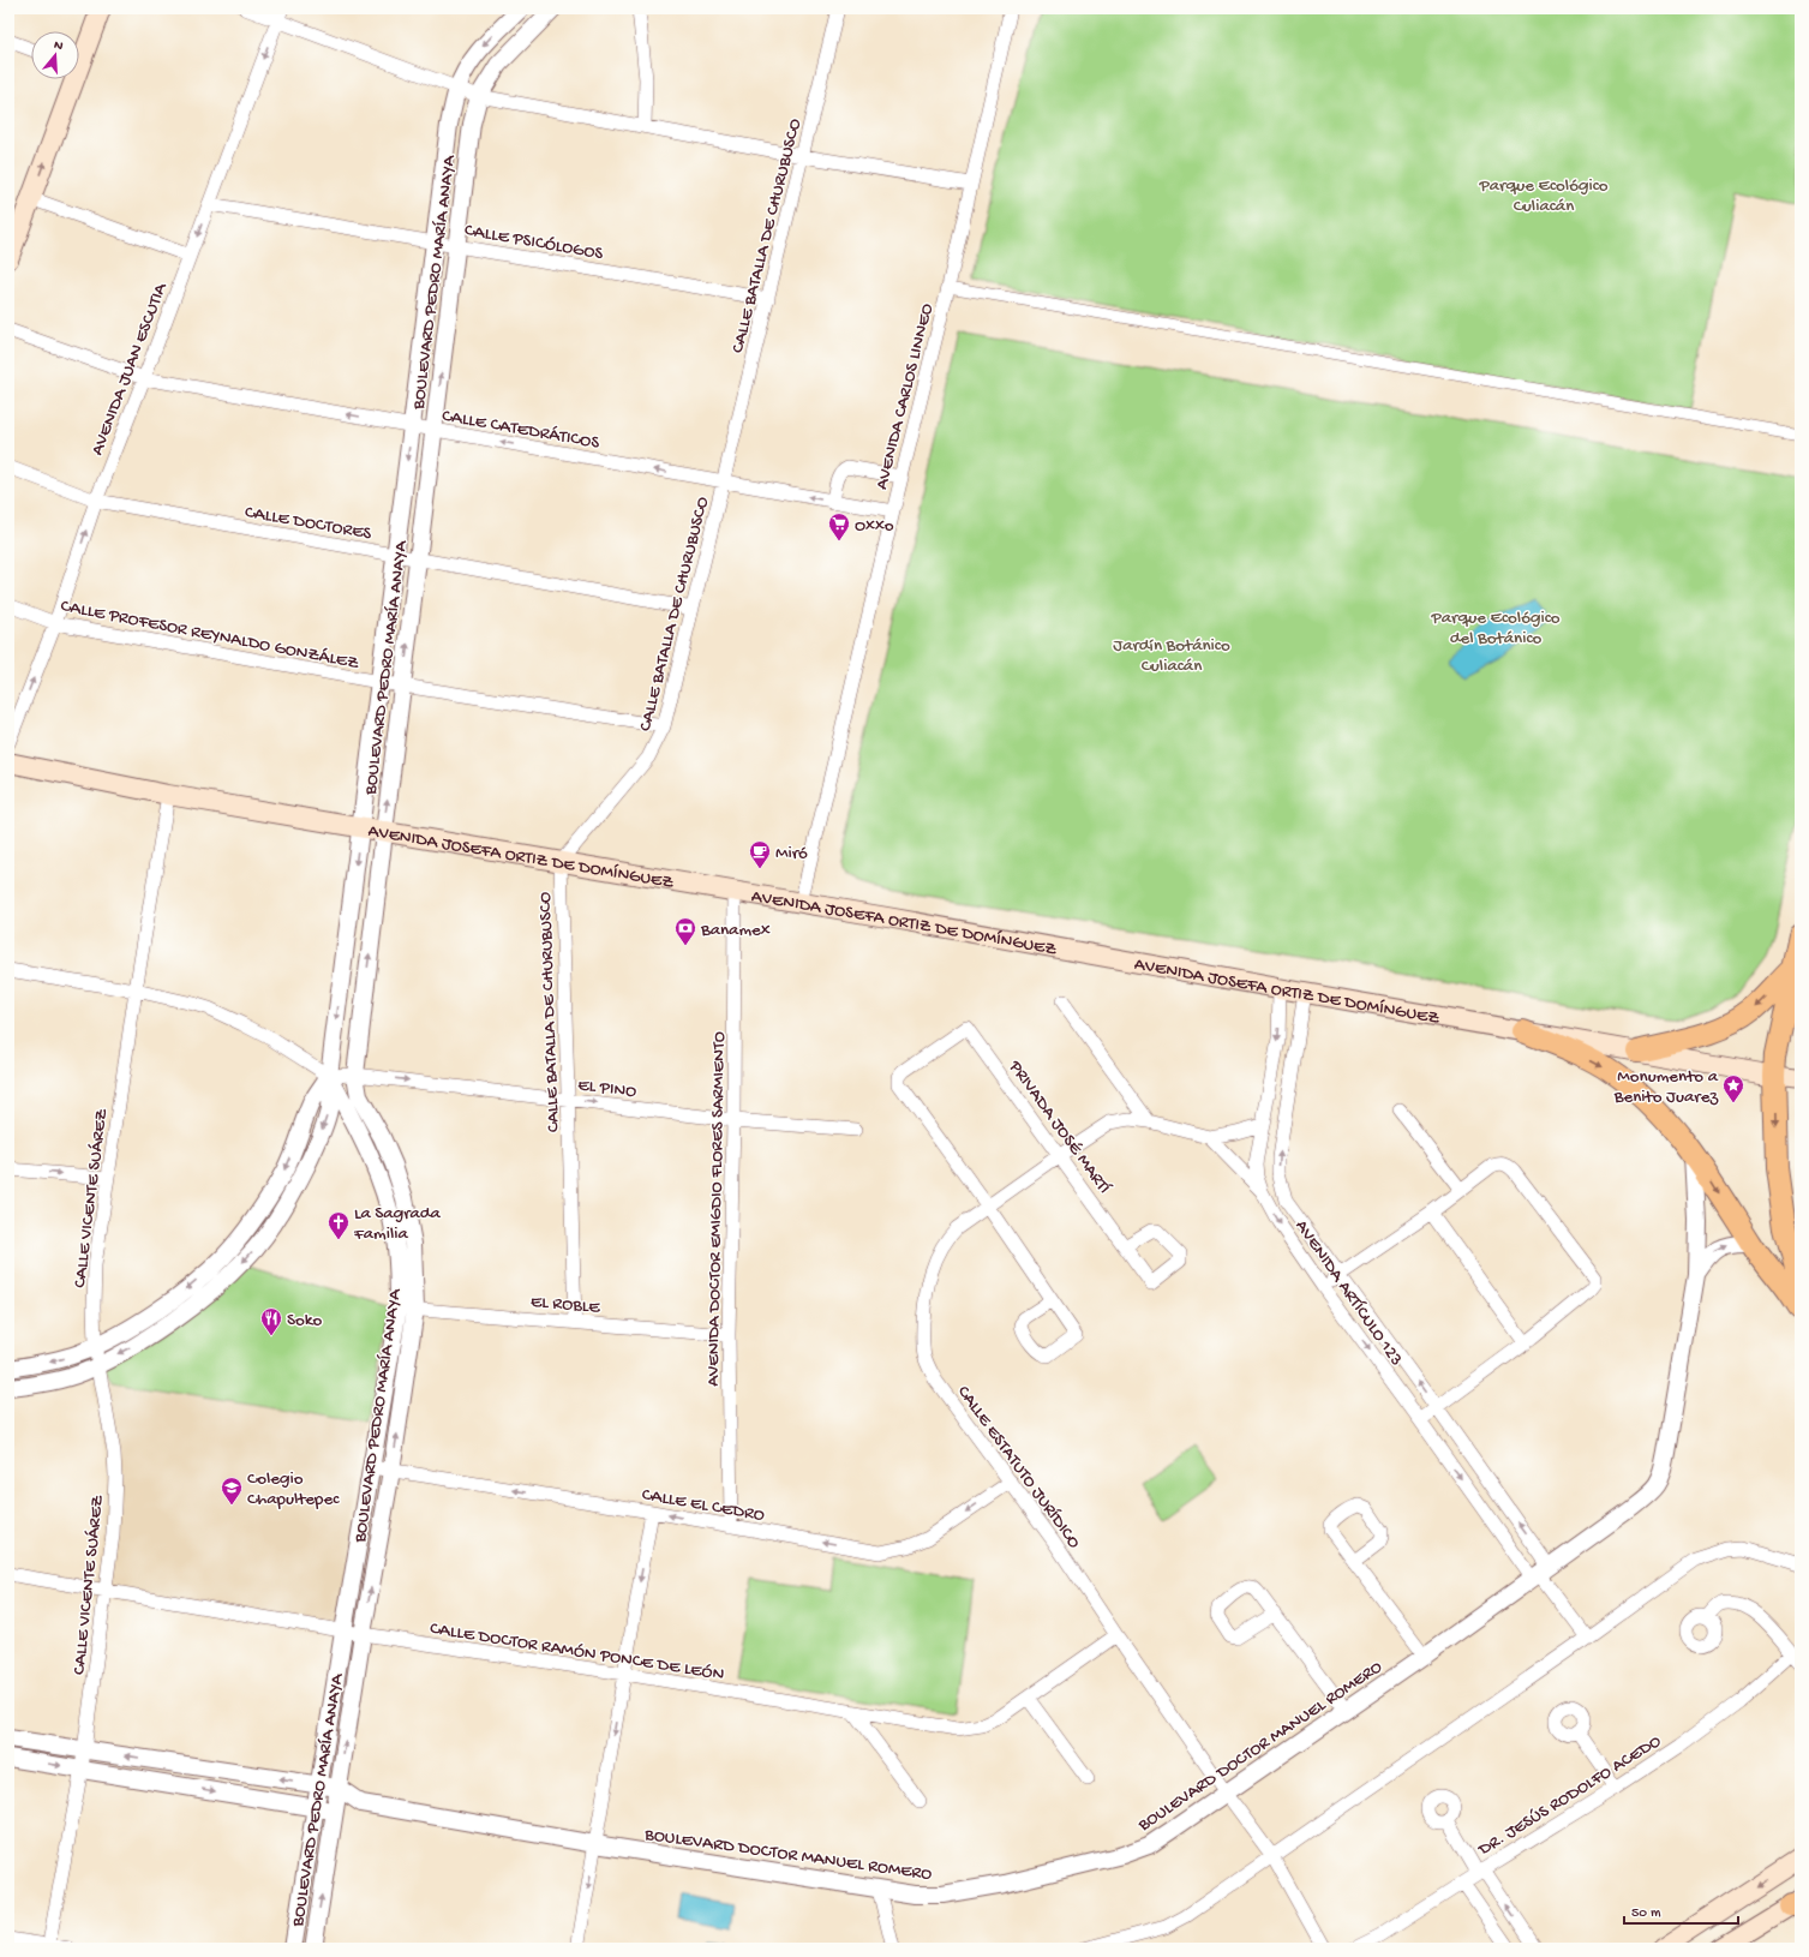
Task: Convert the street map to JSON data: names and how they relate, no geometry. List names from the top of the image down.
{
  "streets": {
    "main road": ["AVENIDA JOSEFA ORTIZ DE DOMÍNGUEZ"],
    "street": [
      "CALLE BATALLA DE CHURUBUSCO",
      "CALLE PSICÓLOGOS",
      "BOULEVARD PEDRO MARÍA ANAYA",
      "AVENIDA JUAN ESCUTIA",
      "AVENIDA CARLOS LINNEO",
      "CALLE CATEDRÁTICOS",
      "CALLE DOCTORES",
      "CALLE PROFESOR REYNALDO GONZÁLEZ",
      "EL PINO",
      "PRIVADA JOSÉ MARTÍ",
      "CALLE VICENTE SUÁREZ",
      "AVENIDA DOCTOR EMIGDIO FLORES SARMIENTO",
      "AVENIDA ARTÍCULO 123",
      "EL ROBLE",
      "CALLE ESTATUTO JURÍDICO",
      "CALLE EL CEDRO",
      "CALLE DOCTOR RAMÓN PONCE DE LEÓN",
      "BOULEVARD DOCTOR MANUEL ROMERO",
      "DR. JESÚS RODOLFO ACEDO"
    ]
  },
  "crossings": [
    ["CALLE BATALLA DE CHURUBUSCO", "CALLE PSICÓLOGOS"],
    ["CALLE BATALLA DE CHURUBUSCO", "CALLE CATEDRÁTICOS"],
    ["CALLE BATALLA DE CHURUBUSCO", "CALLE DOCTORES"],
    ["CALLE BATALLA DE CHURUBUSCO", "CALLE PROFESOR REYNALDO GONZÁLEZ"],
    ["CALLE BATALLA DE CHURUBUSCO", "AVENIDA JOSEFA ORTIZ DE DOMÍNGUEZ"],
    ["CALLE BATALLA DE CHURUBUSCO", "EL PINO"],
    ["CALLE BATALLA DE CHURUBUSCO", "EL ROBLE"],
    ["CALLE PSICÓLOGOS", "BOULEVARD PEDRO MARÍA ANAYA"],
    ["CALLE PSICÓLOGOS", "AVENIDA JUAN ESCUTIA"],
    ["BOULEVARD PEDRO MARÍA ANAYA", "CALLE CATEDRÁTICOS"],
    ["BOULEVARD PEDRO MARÍA ANAYA", "CALLE DOCTORES"],
    ["BOULEVARD PEDRO MARÍA ANAYA", "CALLE PROFESOR REYNALDO GONZÁLEZ"],
    ["BOULEVARD PEDRO MARÍA ANAYA", "AVENIDA JOSEFA ORTIZ DE DOMÍNGUEZ"],
    ["BOULEVARD PEDRO MARÍA ANAYA", "EL PINO"],
    ["BOULEVARD PEDRO MARÍA ANAYA", "EL ROBLE"],
    ["BOULEVARD PEDRO MARÍA ANAYA", "CALLE EL CEDRO"],
    ["BOULEVARD PEDRO MARÍA ANAYA", "CALLE DOCTOR RAMÓN PONCE DE LEÓN"],
    ["BOULEVARD PEDRO MARÍA ANAYA", "BOULEVARD DOCTOR MANUEL ROMERO"],
    ["AVENIDA JUAN ESCUTIA", "CALLE CATEDRÁTICOS"],
    ["AVENIDA JUAN ESCUTIA", "CALLE DOCTORES"],
    ["AVENIDA JUAN ESCUTIA", "CALLE PROFESOR REYNALDO GONZÁLEZ"],
    ["AVENIDA CARLOS LINNEO", "CALLE CATEDRÁTICOS"],
    ["AVENIDA CARLOS LINNEO", "AVENIDA JOSEFA ORTIZ DE DOMÍNGUEZ"],
    ["AVENIDA JOSEFA ORTIZ DE DOMÍNGUEZ", "CALLE VICENTE SUÁREZ"],
    ["AVENIDA JOSEFA ORTIZ DE DOMÍNGUEZ", "AVENIDA DOCTOR EMIGDIO FLORES SARMIENTO"],
    ["AVENIDA JOSEFA ORTIZ DE DOMÍNGUEZ", "AVENIDA ARTÍCULO 123"],
    ["EL PINO", "AVENIDA DOCTOR EMIGDIO FLORES SARMIENTO"],
    ["PRIVADA JOSÉ MARTÍ", "CALLE ESTATUTO JURÍDICO"],
    ["CALLE VICENTE SUÁREZ", "CALLE DOCTOR RAMÓN PONCE DE LEÓN"],
    ["CALLE VICENTE SUÁREZ", "BOULEVARD DOCTOR MANUEL ROMERO"],
    ["AVENIDA DOCTOR EMIGDIO FLORES SARMIENTO", "EL ROBLE"],
    ["AVENIDA DOCTOR EMIGDIO FLORES SARMIENTO", "CALLE EL CEDRO"],
    ["AVENIDA ARTÍCULO 123", "BOULEVARD DOCTOR MANUEL ROMERO"],
    ["CALLE ESTATUTO JURÍDICO", "CALLE EL CEDRO"],
    ["CALLE ESTATUTO JURÍDICO", "CALLE DOCTOR RAMÓN PONCE DE LEÓN"],
    ["CALLE ESTATUTO JURÍDICO", "BOULEVARD DOCTOR MANUEL ROMERO"]
  ],
  "one_way": ["CALLE CATEDRÁTICOS", "EL PINO", "CALLE EL CEDRO"],
  "parks": ["Parque Ecológico Culiacán", "Parque Ecológico del Botánico", "Jardín Botánico Culiacán"],
  "places": {
    "supermarket": ["Oxxo"],
    "cafe": ["Miró"],
    "bank": ["Banamex"],
    "place": ["Monumento a Benito Juarez"],
    "church": ["La Sagrada Familia"],
    "restaurant": ["Soko"],
    "school or university": ["Colegio Chapultepec"]
  },
  "scale_bar": "50 m",
  "north": "top"
}
